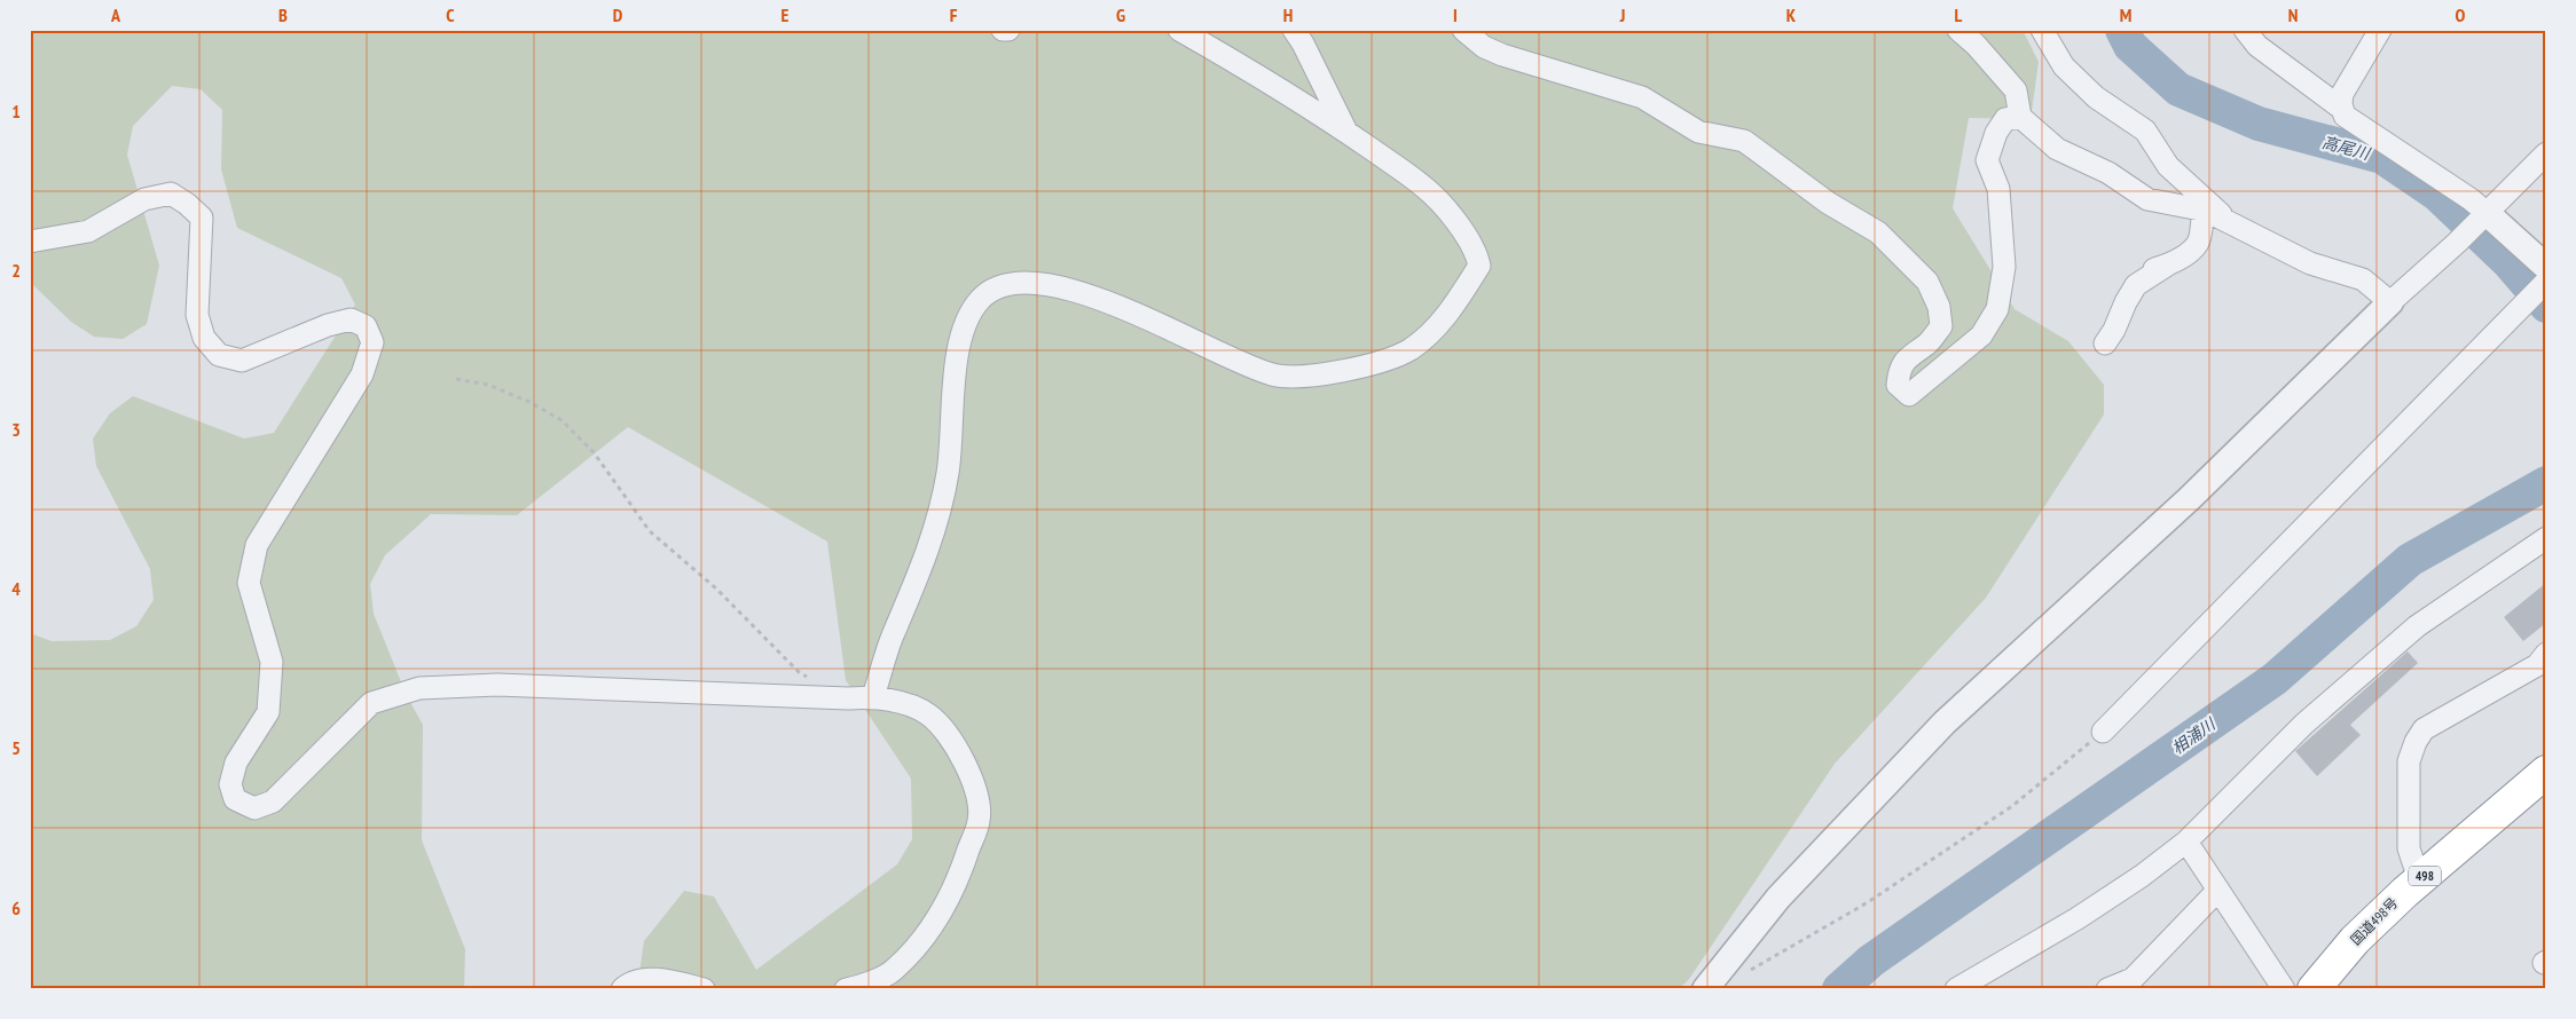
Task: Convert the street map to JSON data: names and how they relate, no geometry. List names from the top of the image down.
{
  "streets": {
    "highway": ["498", "国道498号"]
  },
  "water": ["高尾川", "相浦川"],
  "grid": {
    "columns": [
      "A",
      "B",
      "C",
      "D",
      "E",
      "F",
      "G",
      "H",
      "I",
      "J",
      "K",
      "L",
      "M",
      "N",
      "O"
    ],
    "rows": [
      "1",
      "2",
      "3",
      "4",
      "5",
      "6"
    ]
  }
}
